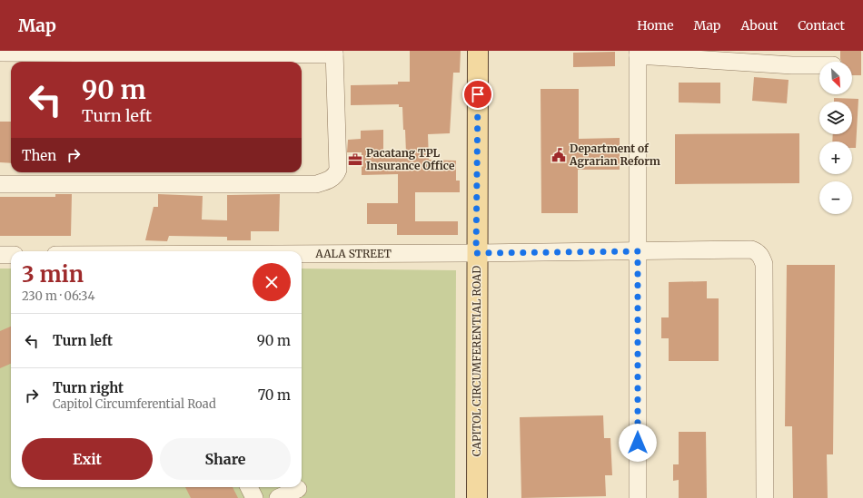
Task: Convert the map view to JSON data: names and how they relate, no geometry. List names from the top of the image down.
{
  "streets": {
    "main road": ["CAPITOL CIRCUMFERENTIAL ROAD"],
    "street": ["AALA STREET"]
  },
  "crossings": [
    ["AALA STREET", "CAPITOL CIRCUMFERENTIAL ROAD"]
  ],
  "places": {
    "public building": ["Department of Agrarian Reform"],
    "office": ["Pacatang TPL Insurance Office"]
  },
  "north": "bottom right",
  "page": {
    "header": "Map",
    "nav": [
      "Home",
      "Map",
      "About",
      "Contact"
    ],
    "map_buttons": ["+", "−"],
    "turn": ["90 m", "Turn left"],
    "then": "Then",
    "heading": ["3 min", "230 m · 06:34"],
    "list": [
      {
        "name": "Turn left",
        "value": "90 m"
      },
      {
        "name": "Turn right",
        "note": "Capitol Circumferential Road",
        "value": "70 m"
      }
    ],
    "buttons": ["Exit", "Share"]
  }
}
